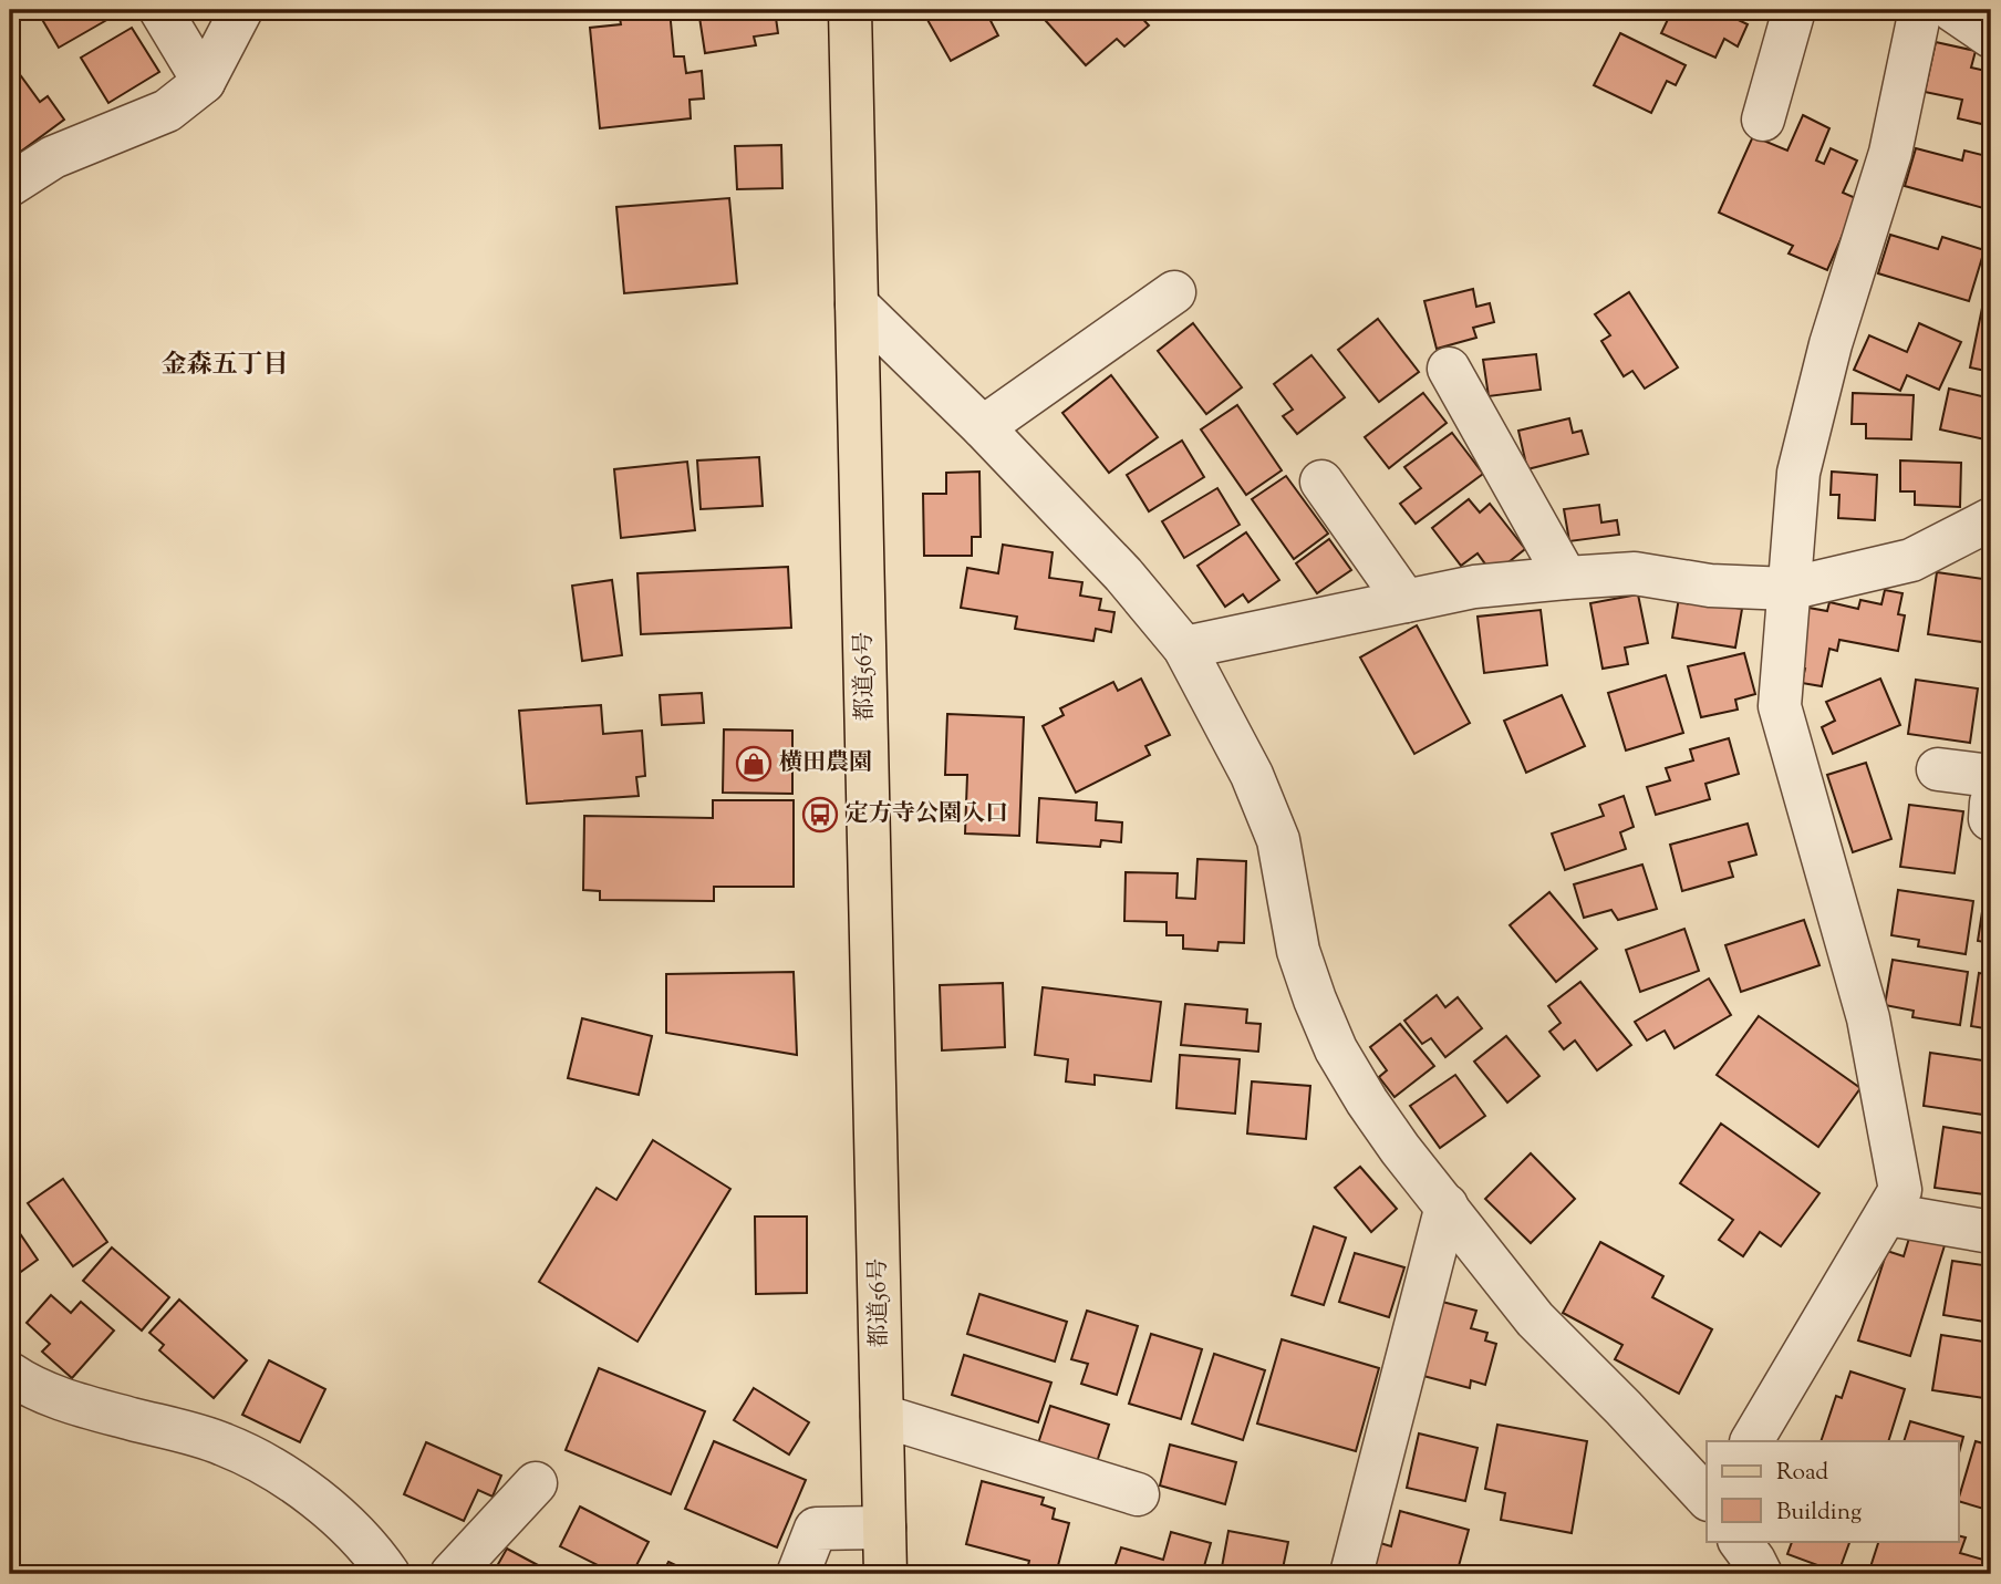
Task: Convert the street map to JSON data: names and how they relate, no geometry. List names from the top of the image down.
{
  "streets": {
    "main road": ["都道56号"]
  },
  "districts": ["金森五丁目"],
  "places": {
    "shop": ["横田農園"],
    "bus stop": ["定方寺公園入口"]
  },
  "legend": ["Road", "Building"]
}
